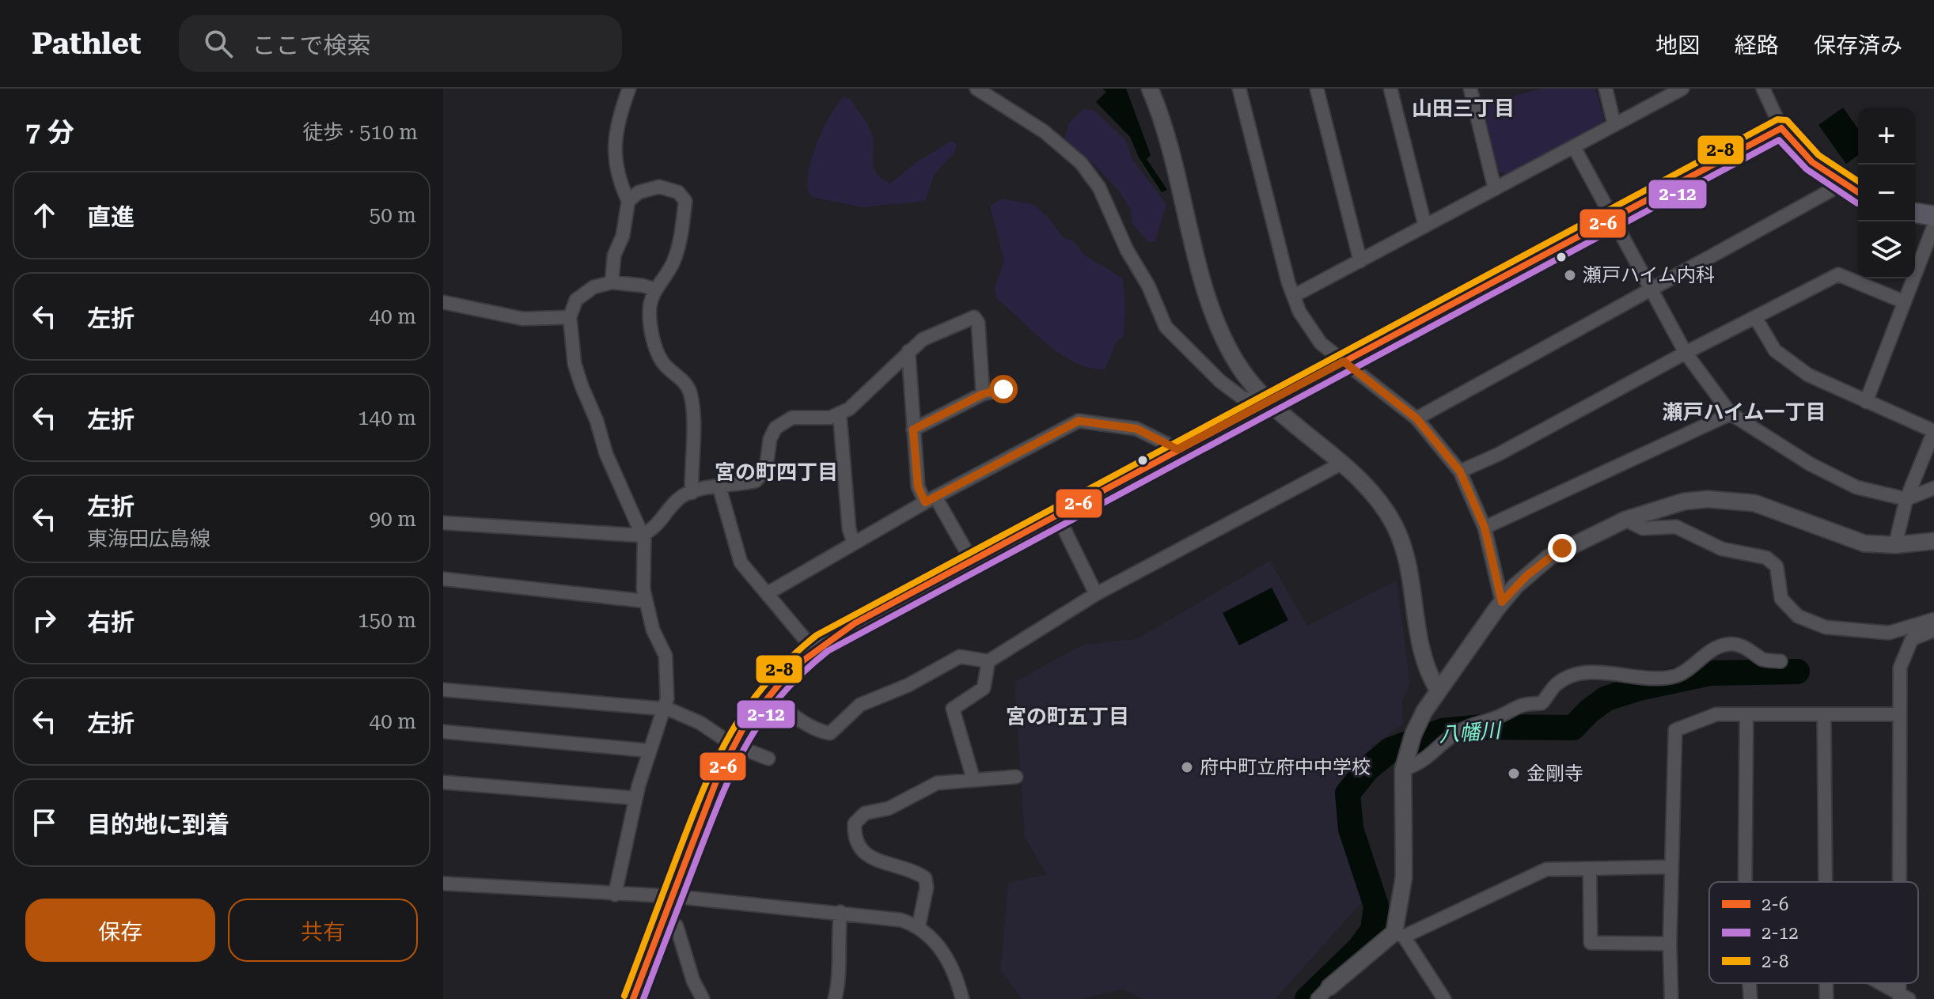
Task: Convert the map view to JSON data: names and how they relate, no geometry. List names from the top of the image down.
{
  "districts": [
    "山田三丁目",
    "瀬戸ハイム一丁目",
    "宮の町四丁目",
    "宮の町五丁目"
  ],
  "water": ["八幡川"],
  "places": ["瀬戸ハイム内科", "府中町立府中中学校", "金剛寺"],
  "lines": ["transit line 2-8", "transit line 2-6", "transit line 2-12"],
  "legend": ["2-6", "2-12", "2-8"],
  "page": {
    "header": "Pathlet",
    "search": "ここで検索",
    "nav": ["地図", "経路", "保存済み"],
    "heading": ["7 分", "徒歩 · 510 m"],
    "map_buttons": ["+", "−"],
    "list": [
      ["直進", "50 m"],
      ["左折", "40 m"],
      ["左折", "140 m"],
      ["左折", "東海田広島線", "90 m"],
      ["右折", "150 m"],
      ["左折", "40 m"],
      "目的地に到着"
    ],
    "buttons": ["保存", "共有"]
  }
}
